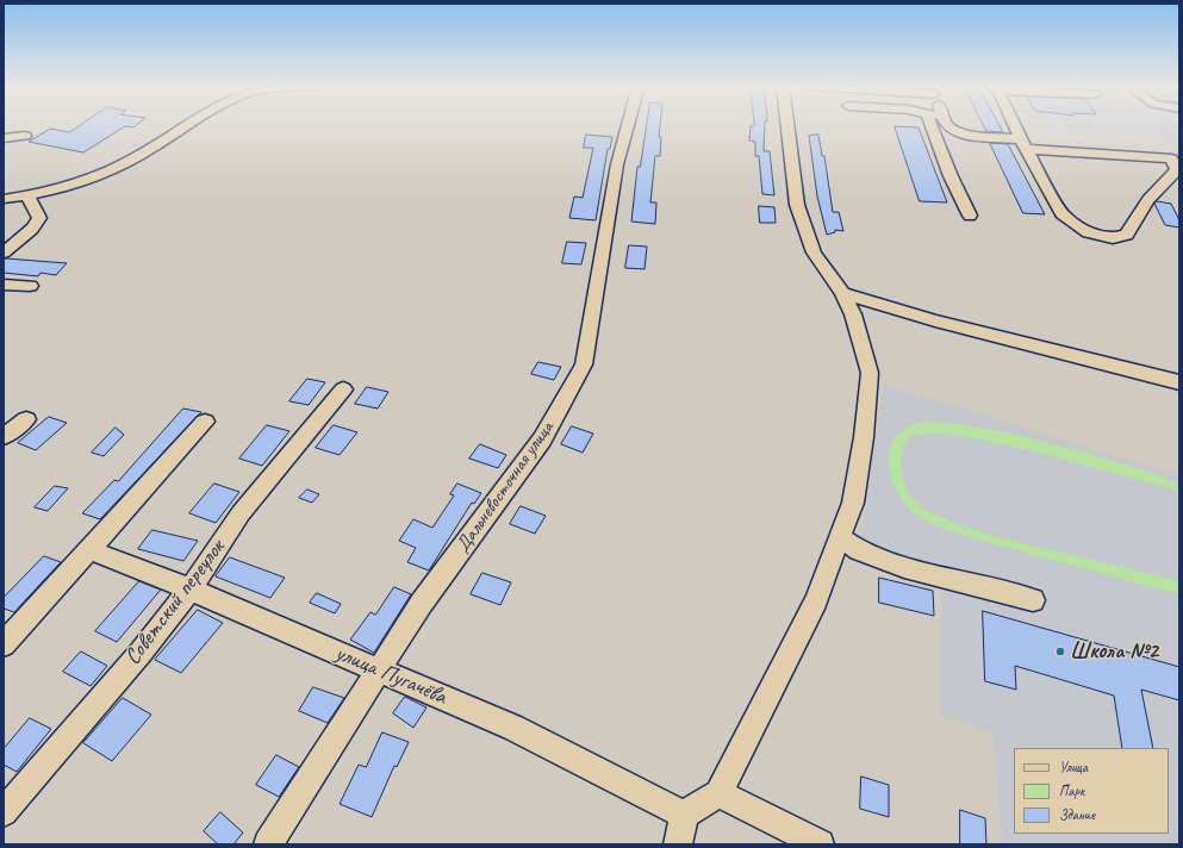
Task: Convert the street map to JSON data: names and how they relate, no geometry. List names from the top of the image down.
{
  "streets": {
    "street": ["Дальневосточная улица", "Советский переулок", "улица Пугачёва"]
  },
  "crossings": [
    ["Дальневосточная улица", "улица Пугачёва"],
    ["Советский переулок", "улица Пугачёва"]
  ],
  "places": ["Школа №2"],
  "legend": ["Улица", "Парк", "Здание"]
}
